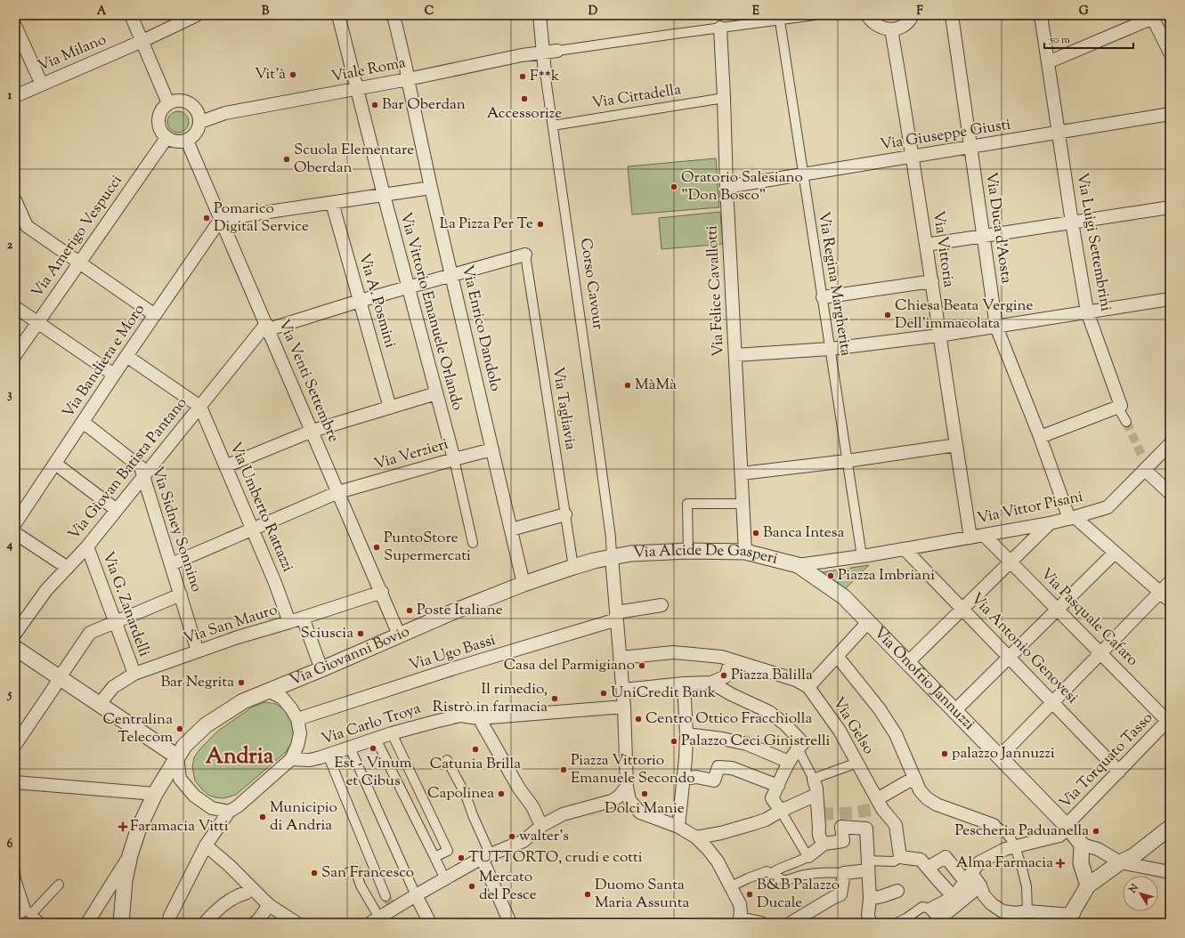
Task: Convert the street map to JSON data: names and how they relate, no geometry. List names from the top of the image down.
{
  "streets": {
    "street": [
      "Via Milano",
      "Viale Roma",
      "Via Cittadella",
      "Via Giuseppe Giusti",
      "Via Duca d'Aosta",
      "Via Amerigo Vespucci",
      "Via Luigi Settembrini",
      "Via Vittoria",
      "Corso Cavour",
      "Via Regina Margherita",
      "Via Felice Cavallotti",
      "Via A. Posmini",
      "Via Vittorio Emanuele Orlando",
      "Via Enrico Dandolo",
      "Via Bandiera e Moro",
      "Via Venti Settembre",
      "Via Tagliavia",
      "Via Verzieri",
      "Via Giovan Batista Pantano",
      "Via Umberto Rattazzi",
      "Via Vittor Pisani",
      "Via Sidney Sonnino",
      "Via Alcide De Gasperi",
      "Via G. Zanardelli",
      "Via Pasquale Cafaro",
      "Via San Mauro",
      "Via Antonio Genovesi",
      "Via Ugo Bassi",
      "Via Giovanni Bovio",
      "Via Onofrio Jannuzzi",
      "Via Carlo Troya",
      "Via Gelso",
      "Via Torquato Tasso"
    ]
  },
  "crossings": [
    ["Viale Roma", "Via Amerigo Vespucci"],
    ["Viale Roma", "Corso Cavour"],
    ["Viale Roma", "Via Vittorio Emanuele Orlando"],
    ["Viale Roma", "Via Enrico Dandolo"],
    ["Viale Roma", "Via Venti Settembre"],
    ["Via Cittadella", "Corso Cavour"],
    ["Via Cittadella", "Via Felice Cavallotti"],
    ["Via Giuseppe Giusti", "Via Duca d'Aosta"],
    ["Via Giuseppe Giusti", "Via Luigi Settembrini"],
    ["Via Giuseppe Giusti", "Via Vittoria"],
    ["Via Giuseppe Giusti", "Via Regina Margherita"],
    ["Via Giuseppe Giusti", "Via Felice Cavallotti"],
    ["Via Duca d'Aosta", "Via Vittor Pisani"],
    ["Via Amerigo Vespucci", "Via Venti Settembre"],
    ["Via Vittoria", "Via Vittor Pisani"],
    ["Corso Cavour", "Via Alcide De Gasperi"],
    ["Corso Cavour", "Via Giovanni Bovio"],
    ["Via Regina Margherita", "Via Vittor Pisani"],
    ["Via Felice Cavallotti", "Via Alcide De Gasperi"],
    ["Via Vittorio Emanuele Orlando", "Via Verzieri"],
    ["Via Enrico Dandolo", "Via Verzieri"],
    ["Via Enrico Dandolo", "Via Giovanni Bovio"],
    ["Via Bandiera e Moro", "Via Venti Settembre"],
    ["Via Bandiera e Moro", "Via Sidney Sonnino"],
    ["Via Venti Settembre", "Via Verzieri"],
    ["Via Venti Settembre", "Via Giovan Batista Pantano"],
    ["Via Venti Settembre", "Via San Mauro"],
    ["Via Venti Settembre", "Via Giovanni Bovio"],
    ["Via Tagliavia", "Via Giovanni Bovio"],
    ["Via Verzieri", "Via Umberto Rattazzi"],
    ["Via Verzieri", "Via Sidney Sonnino"],
    ["Via Giovan Batista Pantano", "Via Umberto Rattazzi"],
    ["Via Giovan Batista Pantano", "Via Sidney Sonnino"],
    ["Via Giovan Batista Pantano", "Via G. Zanardelli"],
    ["Via Umberto Rattazzi", "Via San Mauro"],
    ["Via Vittor Pisani", "Via Pasquale Cafaro"],
    ["Via Vittor Pisani", "Via Antonio Genovesi"],
    ["Via Sidney Sonnino", "Via San Mauro"],
    ["Via Alcide De Gasperi", "Via Giovanni Bovio"],
    ["Via G. Zanardelli", "Via San Mauro"],
    ["Via Pasquale Cafaro", "Via Torquato Tasso"],
    ["Via Antonio Genovesi", "Via Torquato Tasso"],
    ["Via Ugo Bassi", "Via Giovanni Bovio"],
    ["Via Ugo Bassi", "Via Carlo Troya"],
    ["Via Giovanni Bovio", "Via Carlo Troya"],
    ["Via Onofrio Jannuzzi", "Via Torquato Tasso"]
  ],
  "districts": ["Andria"],
  "places": {
    "other": [
      "Vit'à",
      "F**k",
      "Accessorize",
      "Bar Oberdan",
      "Scuola Elementare Oberdan",
      "Oratorio Salesiano \"Don Bosco\"",
      "Pomarico Digital Service",
      "La Pizza Per Te",
      "Chiesa Beata Vergine Dell'immacolata",
      "MàMà",
      "Banca Intesa",
      "PuntoStore Supermercati",
      "Piazza Imbriani",
      "Poste Italiane",
      "Sciuscia",
      "Casa del Parmigiano",
      "Piazza Balilla",
      "Bar Negrita",
      "UniCredit Bank",
      "Il rimedio, Ristrò in farmacia",
      "Centro Ottico Fracchiolla",
      "Centralina Telecom",
      "Palazzo Ceci Ginistrelli",
      "Est - Vinum et Cibus",
      "Catunia Brilla",
      "palazzo Jannuzzi",
      "Piazza Vittorio Emanuele Secondo",
      "Capolinea",
      "Dolci Manie",
      "Municipio di Andria",
      "Pescheria Paduanella",
      "walter's",
      "TUTTORTO, crudi e cotti",
      "San Francesco",
      "Mercato del Pesce",
      "Duomo Santa Maria Assunta",
      "B&B Palazzo Ducale"
    ],
    "health": ["Faramacia Vitti", "Alma Farmacia"]
  },
  "scale_bar": "50 m",
  "north": "top left",
  "grid": {
    "columns": [
      "A",
      "B",
      "C",
      "D",
      "E",
      "F",
      "G"
    ],
    "rows": [
      "1",
      "2",
      "3",
      "4",
      "5",
      "6"
    ]
  }
}
